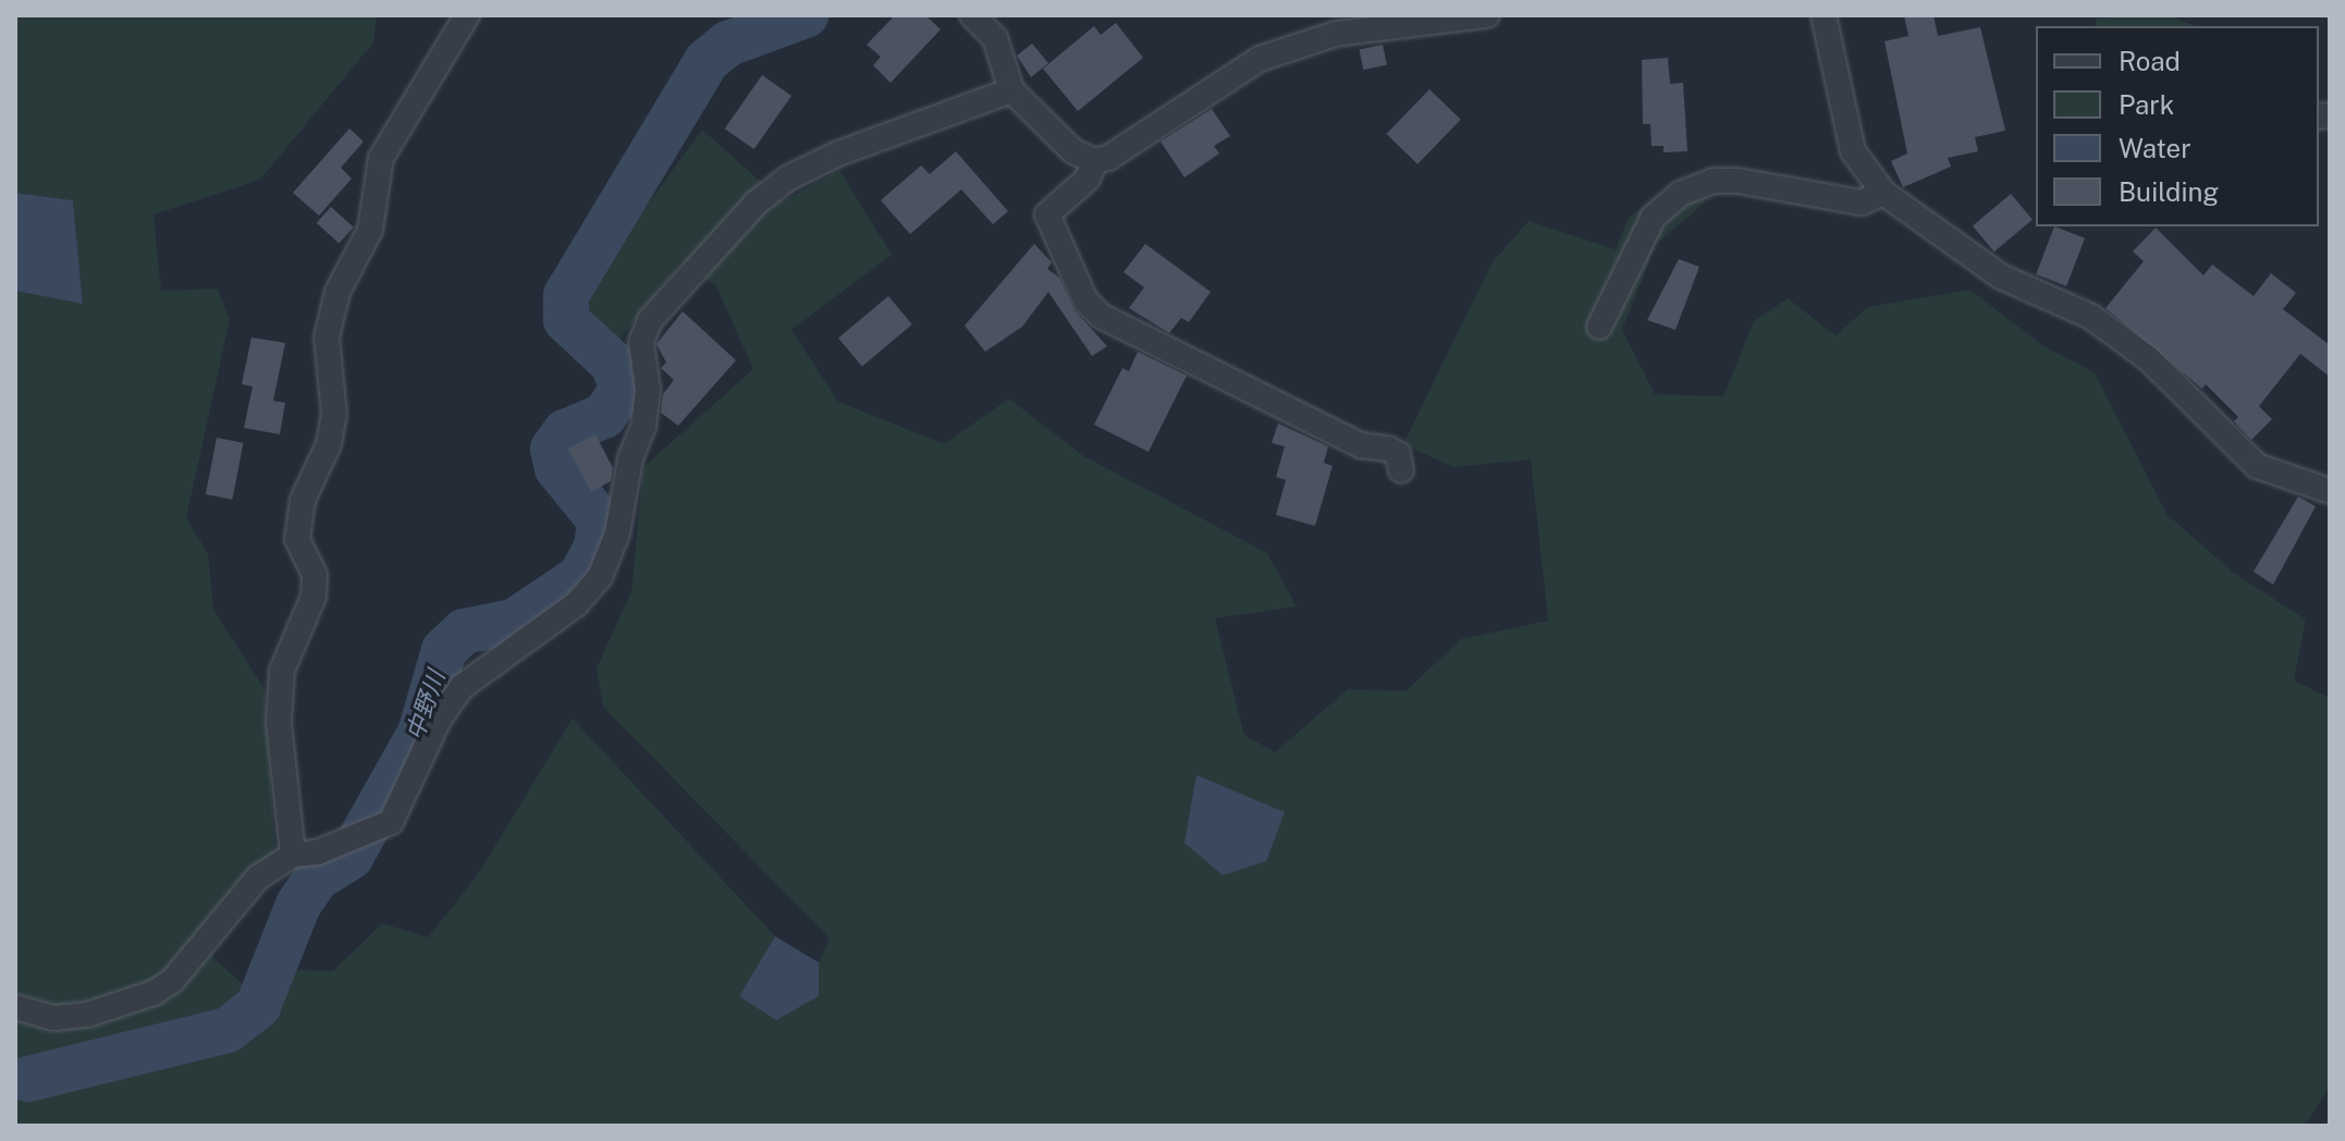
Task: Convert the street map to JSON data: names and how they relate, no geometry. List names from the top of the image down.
{
  "water": ["中野川"],
  "legend": [
    "Road",
    "Park",
    "Water",
    "Building"
  ]
}
